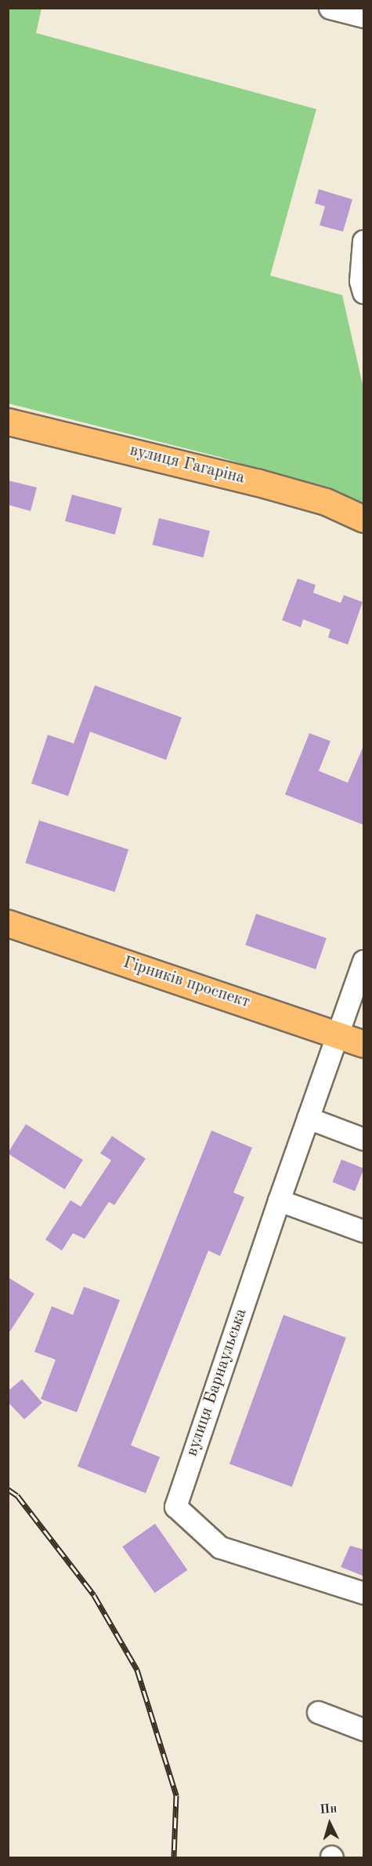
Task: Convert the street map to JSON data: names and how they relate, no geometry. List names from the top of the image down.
{
  "streets": {
    "main road": ["вулиця Гагаріна", "Гірників проспект"],
    "street": ["вулиця Барнаульська"]
  },
  "north": "top"
}
